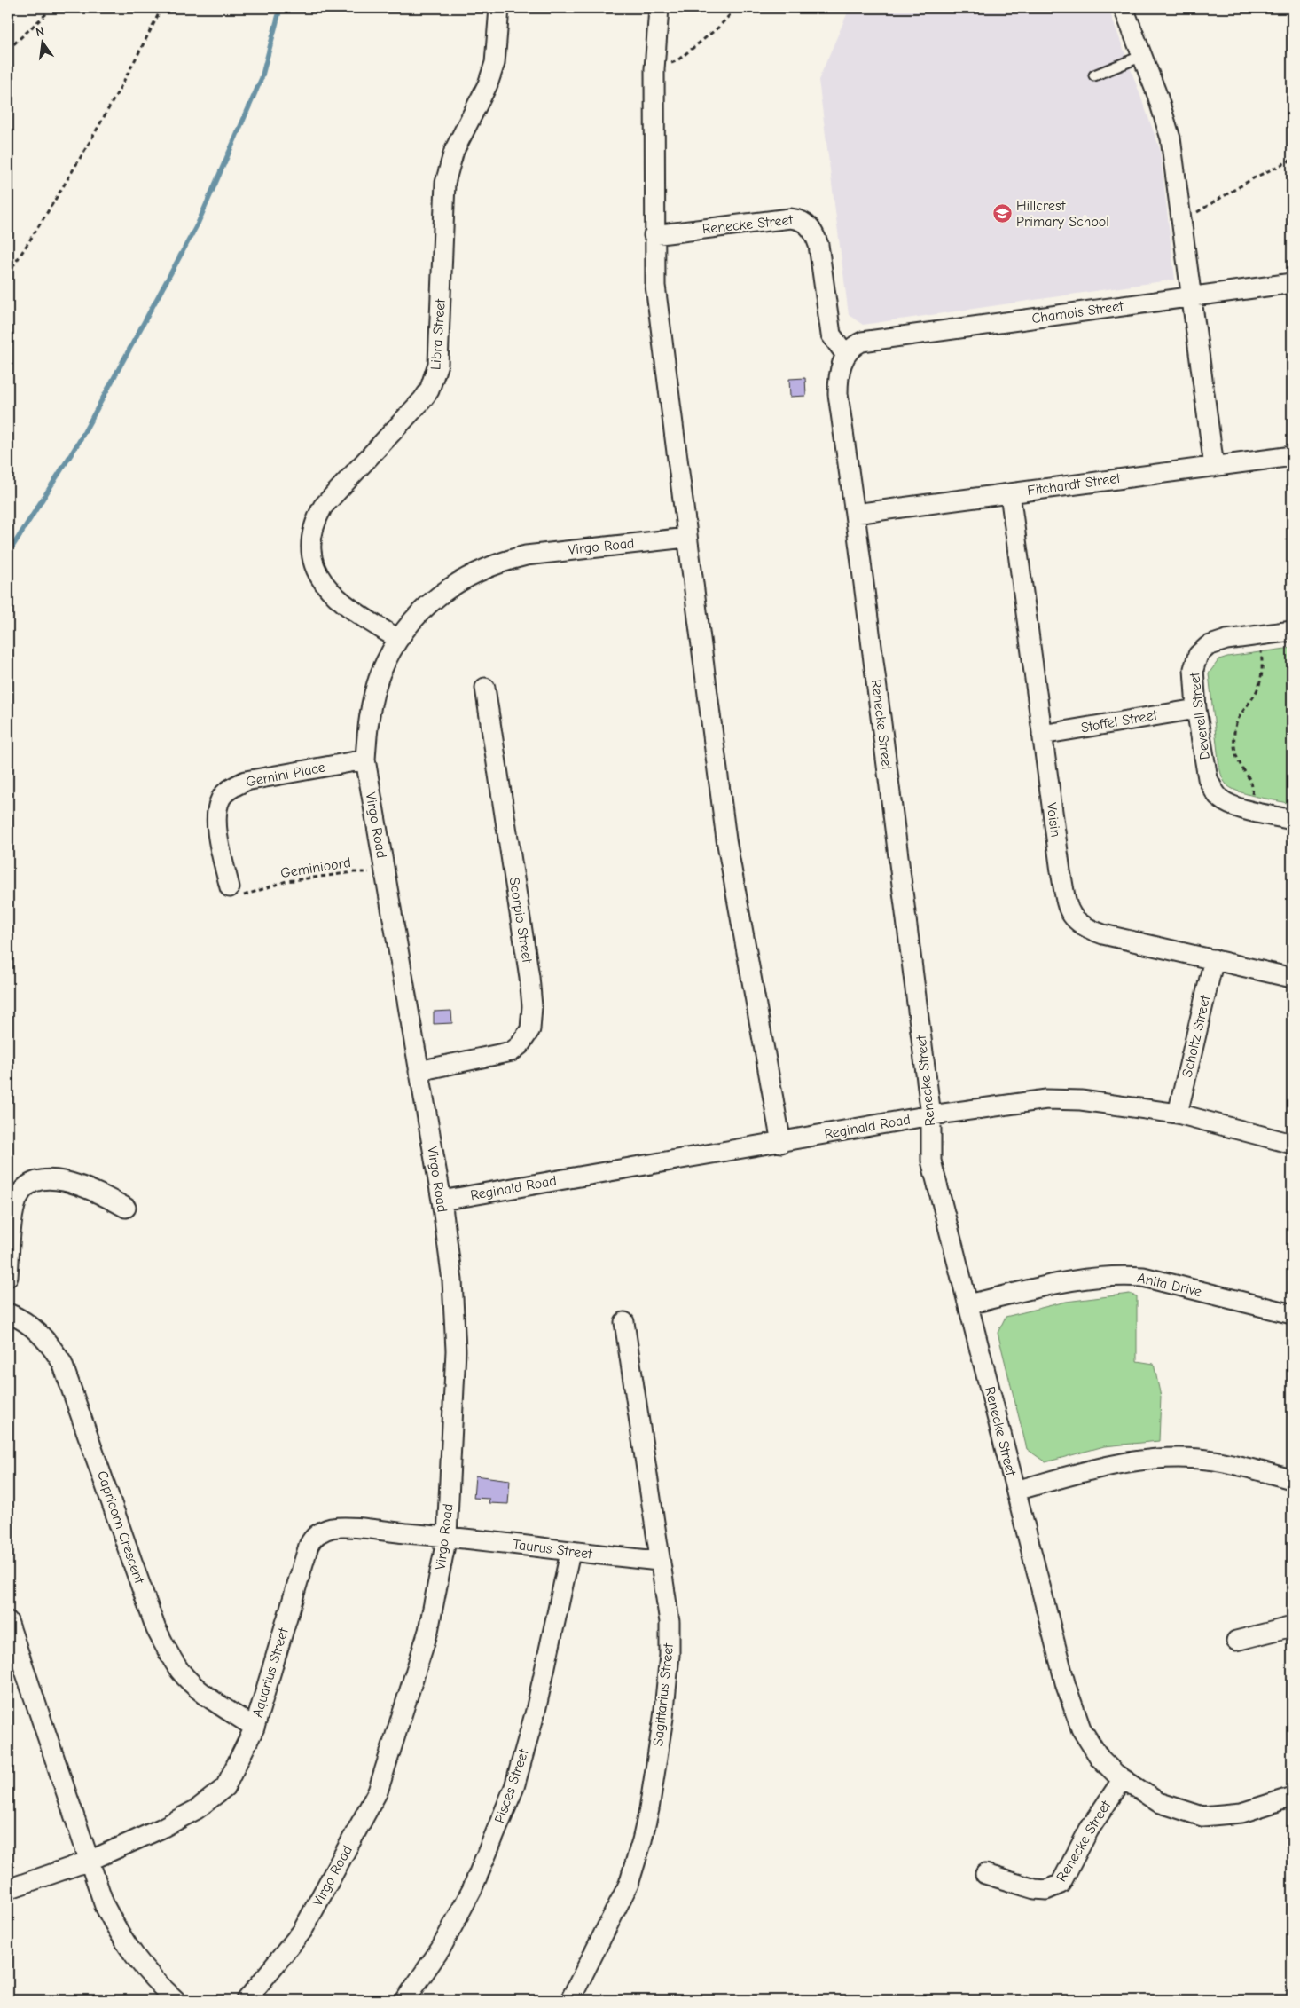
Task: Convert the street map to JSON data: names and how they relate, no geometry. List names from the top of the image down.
{
  "streets": {
    "street": [
      "Renecke Street",
      "Chamois Street",
      "Libra Street",
      "Fitchardt Street",
      "Virgo Road",
      "Deverell Street",
      "Stoffel Street",
      "Gemini Place",
      "Voisin",
      "Scorpio Street",
      "Scholtz Street",
      "Reginald Road",
      "Anita Drive",
      "Capricorn Crescent",
      "Taurus Street",
      "Aquarius Street",
      "Sagittarius Street",
      "Pisces Street"
    ],
    "path": ["Geminioord"]
  },
  "crossings": [
    ["Renecke Street", "Chamois Street"],
    ["Renecke Street", "Fitchardt Street"],
    ["Renecke Street", "Reginald Road"],
    ["Renecke Street", "Anita Drive"],
    ["Libra Street", "Virgo Road"],
    ["Fitchardt Street", "Voisin"],
    ["Virgo Road", "Gemini Place"],
    ["Virgo Road", "Geminioord"],
    ["Virgo Road", "Scorpio Street"],
    ["Virgo Road", "Reginald Road"],
    ["Virgo Road", "Taurus Street"],
    ["Virgo Road", "Aquarius Street"],
    ["Deverell Street", "Stoffel Street"],
    ["Stoffel Street", "Voisin"],
    ["Gemini Place", "Geminioord"],
    ["Voisin", "Scholtz Street"],
    ["Scholtz Street", "Reginald Road"],
    ["Capricorn Crescent", "Aquarius Street"],
    ["Taurus Street", "Aquarius Street"],
    ["Taurus Street", "Sagittarius Street"],
    ["Taurus Street", "Pisces Street"]
  ],
  "places": {
    "school or university": ["Hillcrest Primary School"]
  },
  "north": "top"
}
